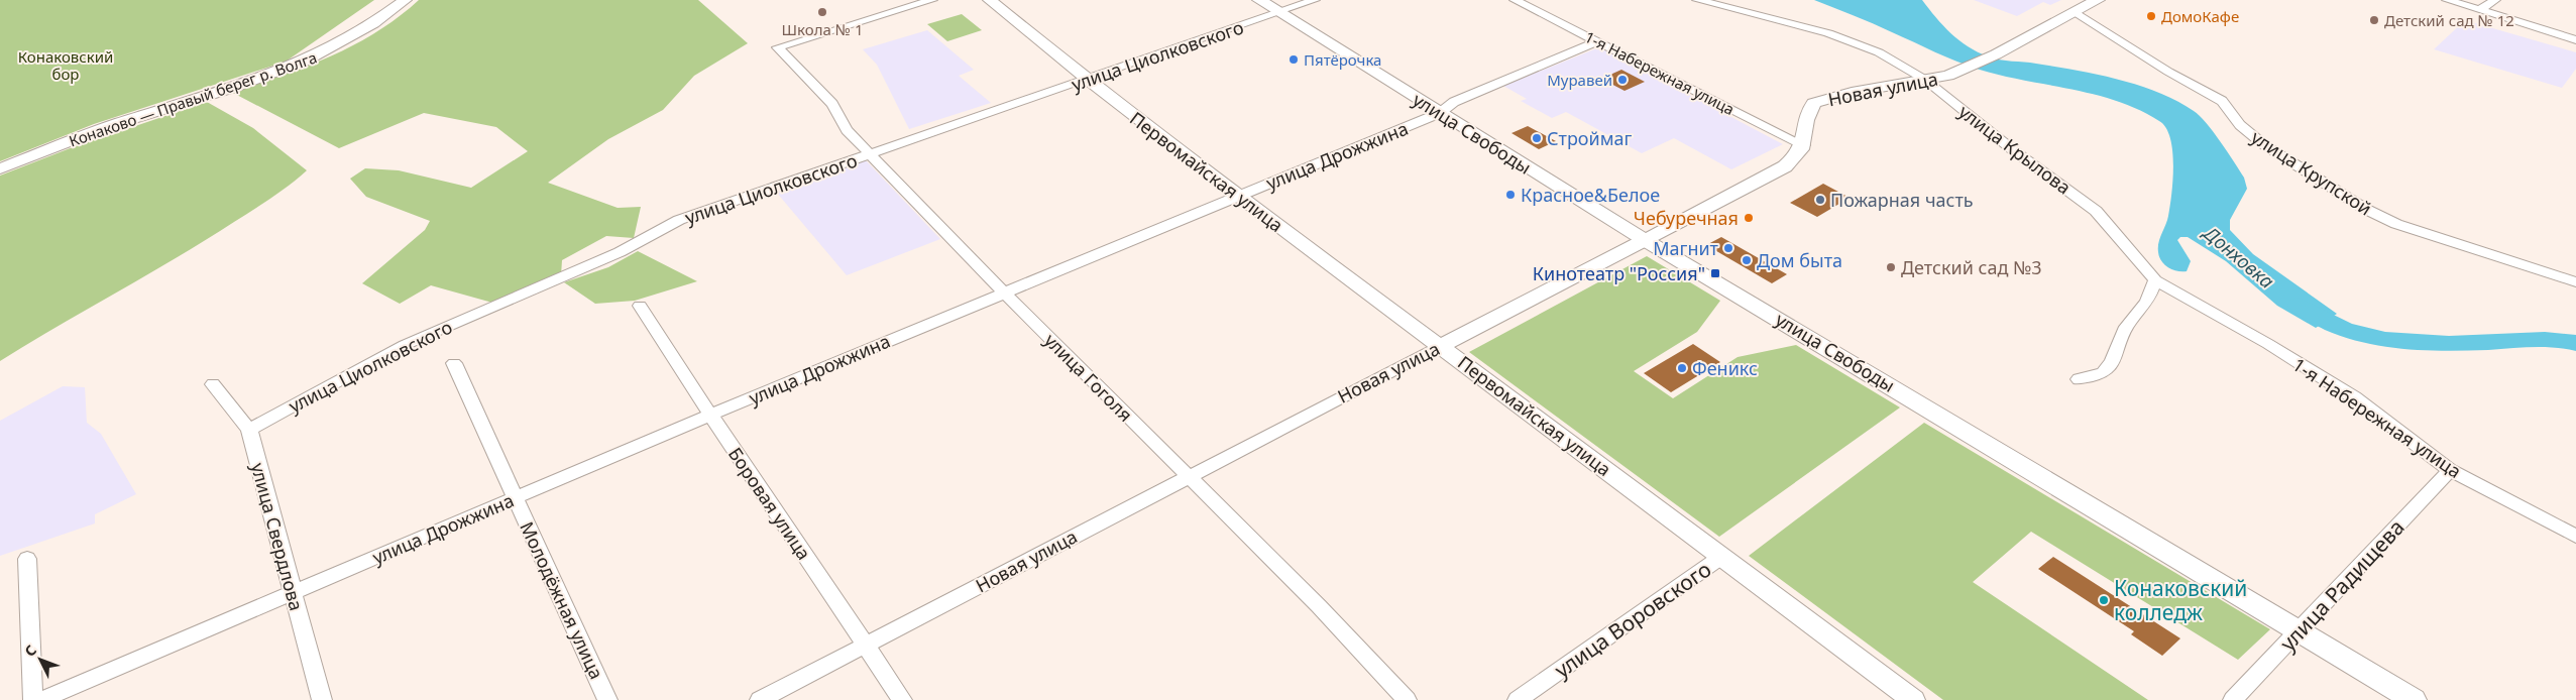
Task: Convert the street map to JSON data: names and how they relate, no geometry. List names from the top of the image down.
{
  "streets": {
    "main road": ["Новая улица", "улица Свободы"],
    "street": [
      "улица Циолковского",
      "1-я Набережная улица",
      "Конаково — Правый берег р. Волга",
      "улица Крылова",
      "улица Дрожжина",
      "Первомайская улица",
      "улица Крупской",
      "улица Гоголя",
      "Боровая улица",
      "улица Свердлова",
      "улица Радищева",
      "Молодёжная улица",
      "улица Воровского"
    ]
  },
  "crossings": [
    ["улица Циолковского", "улица Свободы"],
    ["улица Циолковского", "Первомайская улица"],
    ["улица Циолковского", "улица Гоголя"],
    ["улица Циолковского", "улица Свердлова"],
    ["1-я Набережная улица", "Новая улица"],
    ["1-я Набережная улица", "улица Крылова"],
    ["1-я Набережная улица", "улица Дрожжина"],
    ["1-я Набережная улица", "улица Радищева"],
    ["Новая улица", "улица Свободы"],
    ["Новая улица", "улица Крылова"],
    ["Новая улица", "Первомайская улица"],
    ["Новая улица", "улица Крупской"],
    ["Новая улица", "улица Гоголя"],
    ["Новая улица", "Боровая улица"],
    ["улица Свободы", "улица Дрожжина"],
    ["улица Свободы", "улица Радищева"],
    ["улица Дрожжина", "Первомайская улица"],
    ["улица Дрожжина", "улица Гоголя"],
    ["улица Дрожжина", "Боровая улица"],
    ["улица Дрожжина", "улица Свердлова"],
    ["улица Дрожжина", "Молодёжная улица"],
    ["Первомайская улица", "улица Воровского"]
  ],
  "water": ["Донховка"],
  "parks": ["Конаковский бор"],
  "places": {
    "other": [
      "Школа № 1",
      "ДомоКафе",
      "Детский сад № 12",
      "Пятёрочка",
      "Муравей",
      "Строймаг",
      "Красное&Белое",
      "Пожарная часть",
      "Чебуречная",
      "Магнит",
      "Дом быта",
      "Детский сад №3",
      "Феникс",
      "Конаковский колледж"
    ],
    "transit": ["Кинотеатр \"Россия\""]
  },
  "north": "top left"
}
